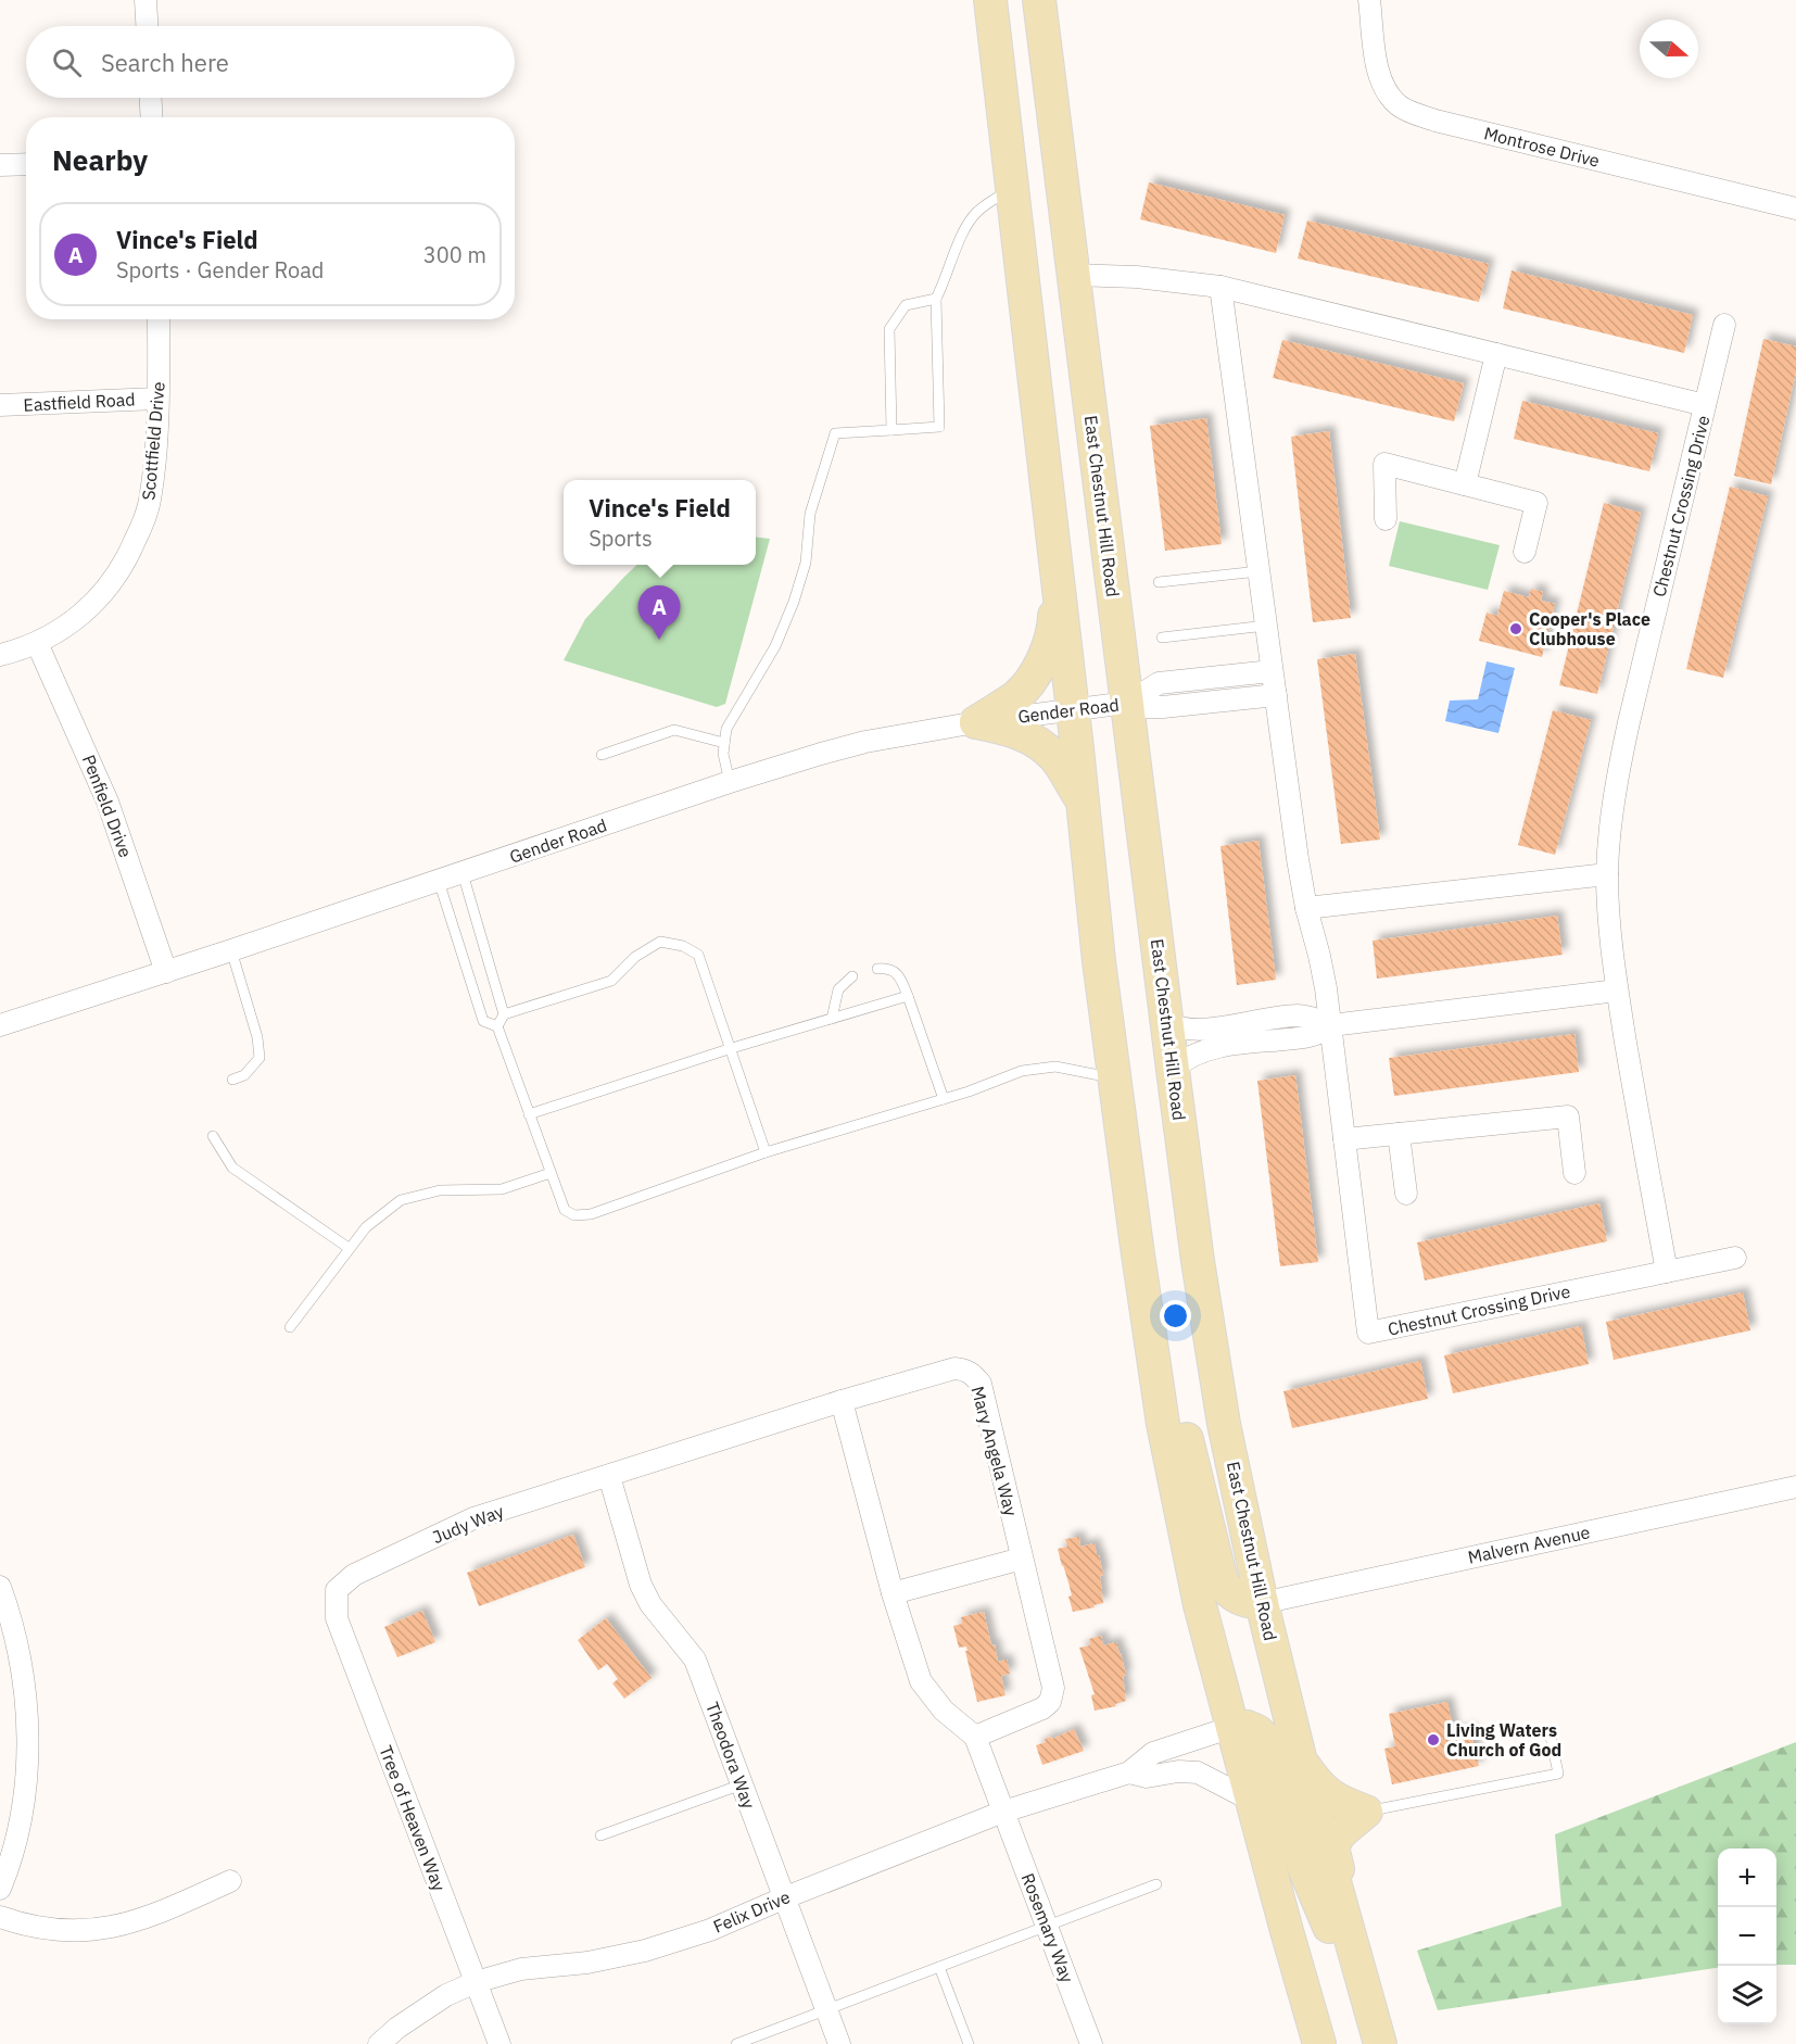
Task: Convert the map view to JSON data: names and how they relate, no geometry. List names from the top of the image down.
{
  "streets": {
    "main road": ["East Chestnut Hill Road"],
    "street": [
      "Montrose Drive",
      "Eastfield Road",
      "Scottfield Drive",
      "Chestnut Crossing Drive",
      "Gender Road",
      "Penfield Drive",
      "Mary Angela Way",
      "Judy Way",
      "Malvern Avenue",
      "Theodora Way",
      "Tree of Heaven Way",
      "Felix Drive",
      "Rosemary Way"
    ]
  },
  "crossings": [
    ["Eastfield Road", "Scottfield Drive"],
    ["Scottfield Drive", "Penfield Drive"],
    ["East Chestnut Hill Road", "Chestnut Crossing Drive"],
    ["East Chestnut Hill Road", "Gender Road"],
    ["East Chestnut Hill Road", "Malvern Avenue"],
    ["Gender Road", "Penfield Drive"],
    ["Mary Angela Way", "Judy Way"],
    ["Mary Angela Way", "Theodora Way"],
    ["Judy Way", "Theodora Way"],
    ["Judy Way", "Tree of Heaven Way"],
    ["Theodora Way", "Felix Drive"],
    ["Tree of Heaven Way", "Felix Drive"],
    ["Felix Drive", "Rosemary Way"]
  ],
  "places": ["Cooper's Place Clubhouse", "Living Waters Church of God"],
  "north": "right",
  "page": {
    "search": "Search here",
    "heading": "Nearby",
    "list": [
      {
        "mark": "A",
        "name": "Vince's Field",
        "note": "Sports · Gender Road",
        "value": "300 m"
      }
    ],
    "popup": ["Vince's Field", "Sports"],
    "pins": "A",
    "map_buttons": ["+", "−"]
  }
}
